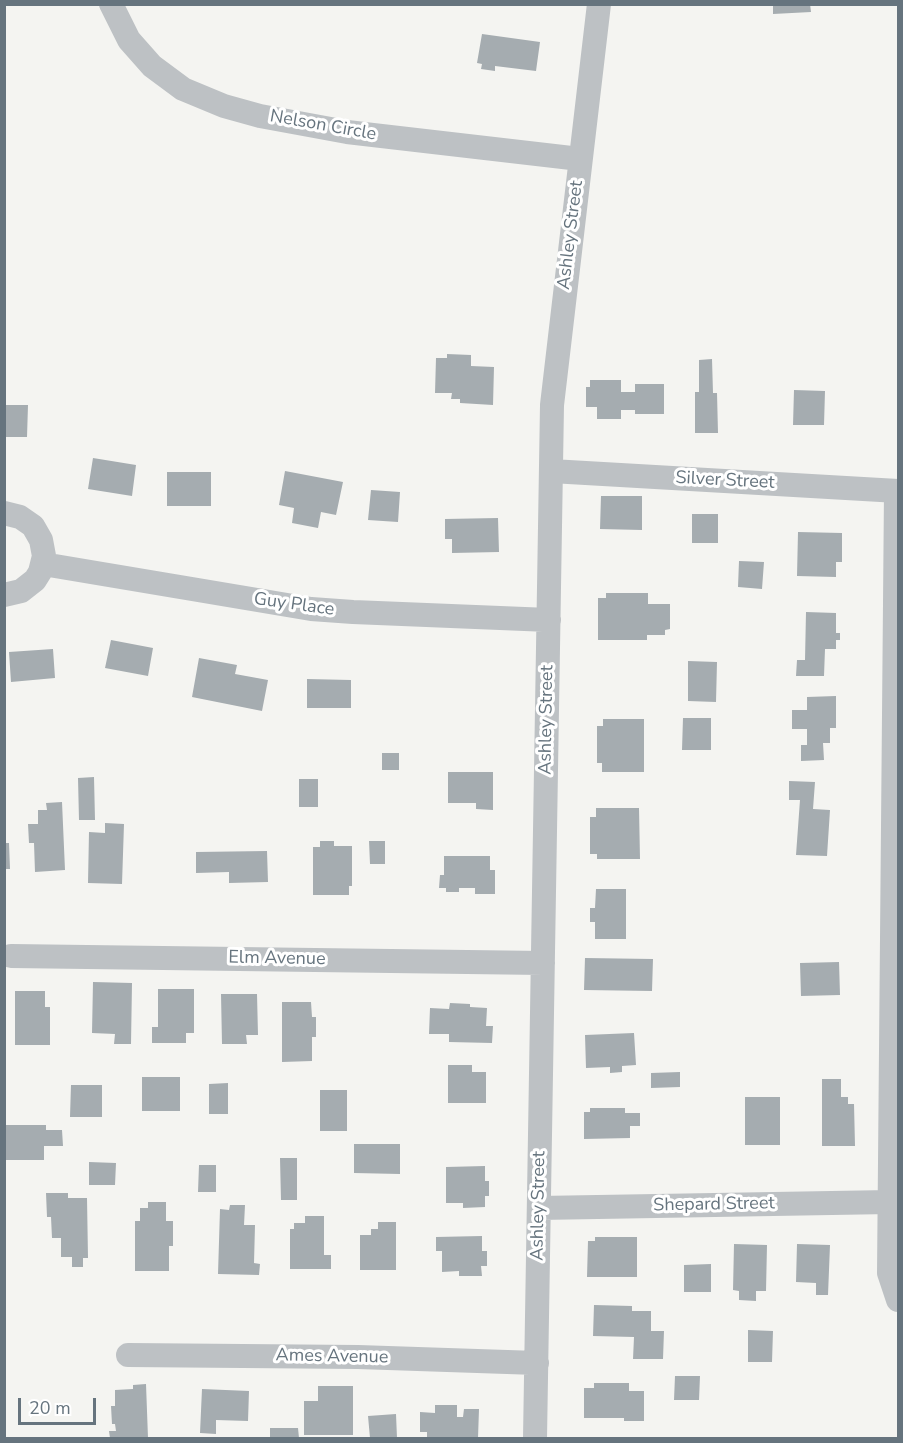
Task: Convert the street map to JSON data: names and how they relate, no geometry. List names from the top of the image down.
{
  "streets": {
    "street": [
      "Nelson Circle",
      "Ashley Street",
      "Silver Street",
      "Guy Place",
      "Elm Avenue",
      "Shepard Street",
      "Ames Avenue"
    ]
  },
  "crossings": [
    ["Nelson Circle", "Ashley Street"],
    ["Ashley Street", "Silver Street"],
    ["Ashley Street", "Guy Place"],
    ["Ashley Street", "Elm Avenue"],
    ["Ashley Street", "Shepard Street"],
    ["Ashley Street", "Ames Avenue"]
  ],
  "scale_bar": "20 m"
}
